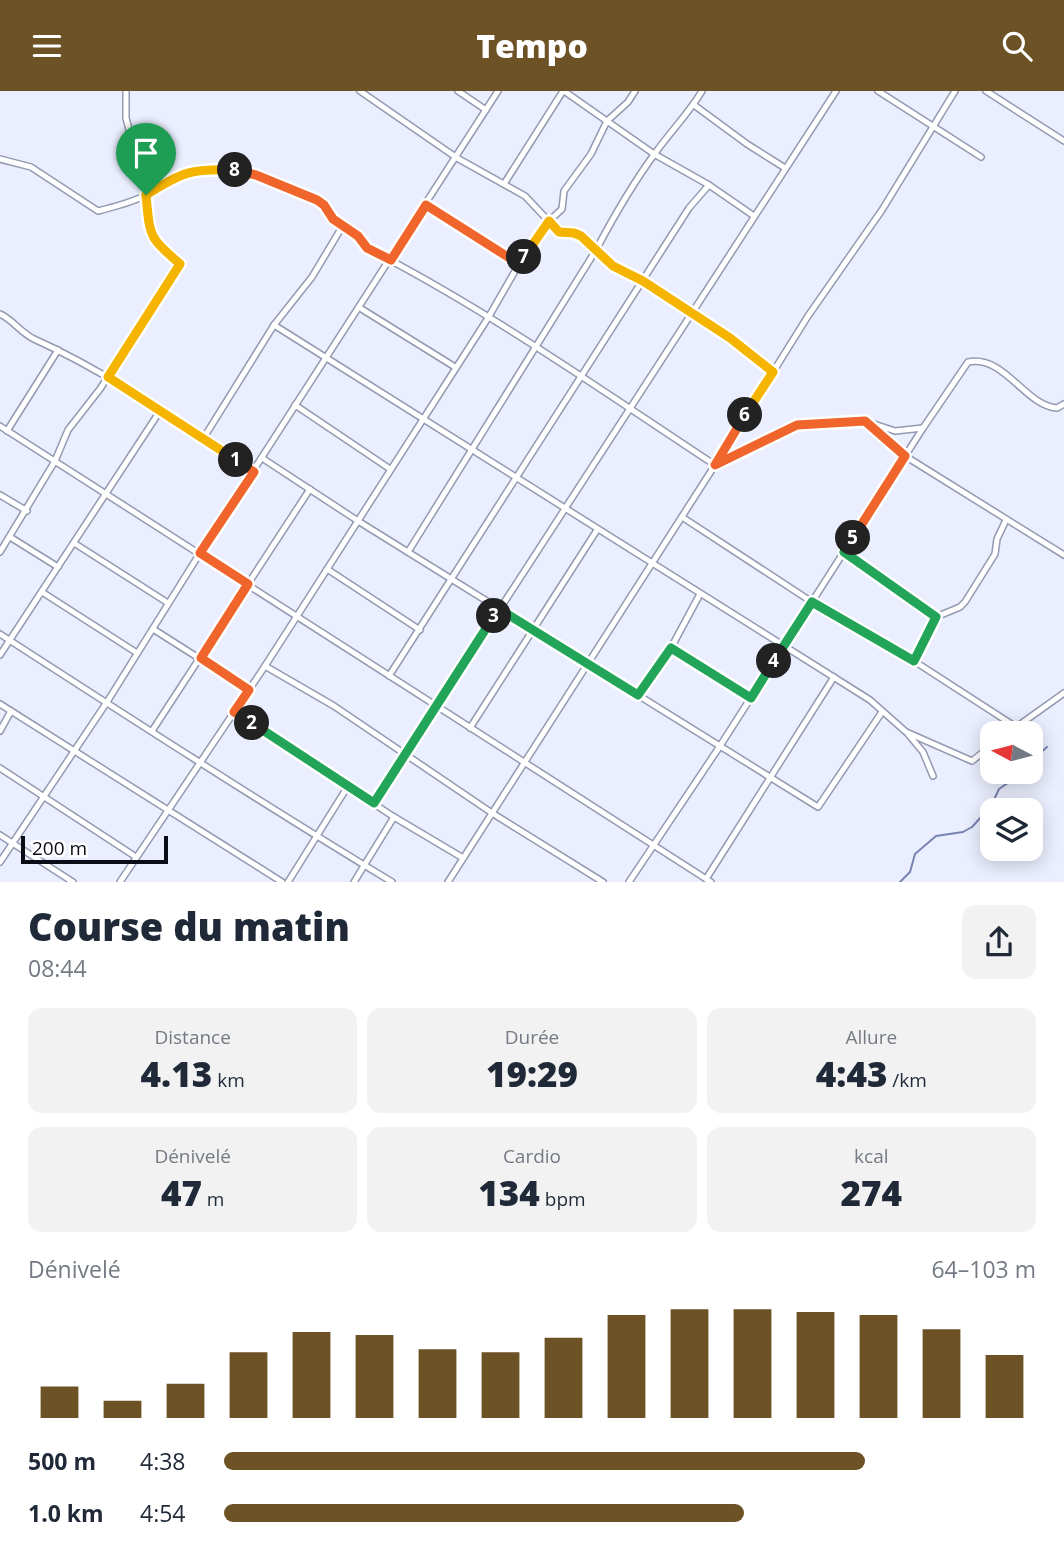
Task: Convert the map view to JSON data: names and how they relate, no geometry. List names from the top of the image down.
{
  "scale_bar": "200 m",
  "north": "left",
  "page": {
    "header": "Tempo",
    "pins": [
      "8",
      "7",
      "6",
      "1",
      "5",
      "3",
      "4",
      "2"
    ],
    "scale": "200 m",
    "heading": ["Course du matin", "08:44"],
    "stats": [
      ["Distance", "4.13 km"],
      ["Durée", "19:29"],
      ["Allure", "4:43 /km"],
      ["Dénivelé", "47 m"],
      ["Cardio", "134 bpm"],
      ["kcal", "274"]
    ],
    "chart": ["Dénivelé", "64–103 m"],
    "list": [
      {
        "name": "500 m",
        "note": "4:38"
      },
      {
        "name": "1.0 km",
        "note": "4:54"
      }
    ]
  }
}
